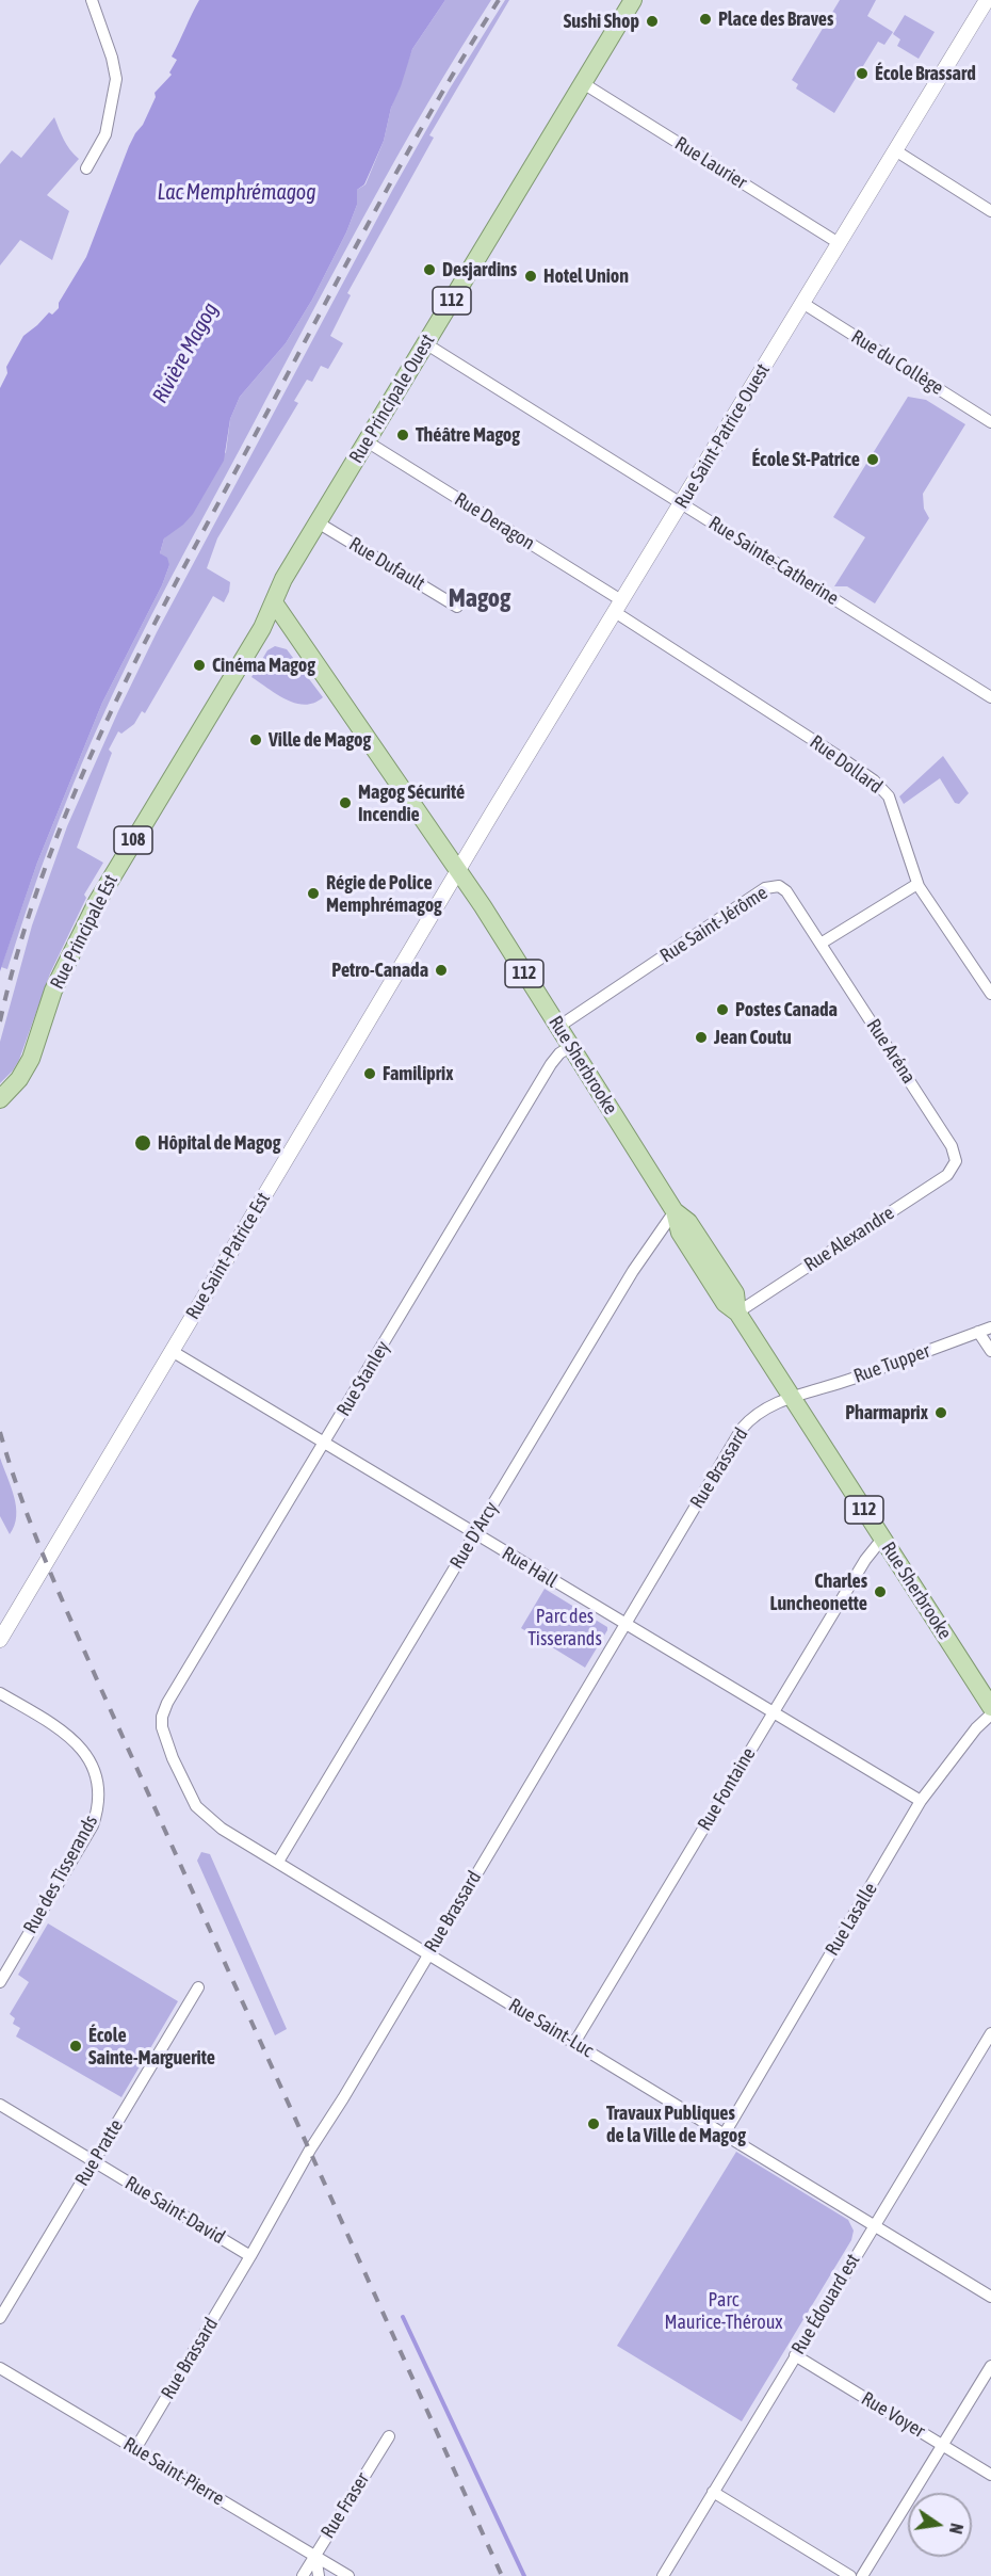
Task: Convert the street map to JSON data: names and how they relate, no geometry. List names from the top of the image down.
{
  "streets": {
    "main road": [
      "112",
      "Rue Principale Ouest",
      "108",
      "Rue Principale Est",
      "Rue Sherbrooke"
    ],
    "street": [
      "Rue Laurier",
      "Rue du Collège",
      "Rue Saint-Patrice Ouest",
      "Rue Deragon",
      "Rue Sainte-Catherine",
      "Rue Dufault",
      "Rue Dollard",
      "Rue Saint-Jérôme",
      "Rue Aréna",
      "Rue Alexandre",
      "Rue Saint-Patrice Est",
      "Rue Tupper",
      "Rue Stanley",
      "Rue Brassard",
      "Rue D'Arcy",
      "Rue Hall",
      "Rue Fontaine",
      "Rue des Tisserands",
      "Rue Lasalle",
      "Rue Saint-Luc",
      "Rue Pratte",
      "Rue Saint-David",
      "Rue Édouard est",
      "Rue Voyer",
      "Rue Saint-Pierre",
      "Rue Fraser"
    ]
  },
  "crossings": [
    ["Rue Laurier", "Rue Principale Ouest"],
    ["Rue Laurier", "Rue Saint-Patrice Ouest"],
    ["Rue du Collège", "Rue Saint-Patrice Ouest"],
    ["Rue Principale Ouest", "Rue Deragon"],
    ["Rue Principale Ouest", "Rue Sainte-Catherine"],
    ["Rue Principale Ouest", "Rue Dufault"],
    ["Rue Principale Ouest", "Rue Principale Est"],
    ["Rue Principale Ouest", "Rue Sherbrooke"],
    ["Rue Saint-Patrice Ouest", "Rue Deragon"],
    ["Rue Saint-Patrice Ouest", "Rue Sainte-Catherine"],
    ["Rue Saint-Patrice Ouest", "Rue Dollard"],
    ["Rue Saint-Patrice Ouest", "Rue Sherbrooke"],
    ["Rue Saint-Patrice Ouest", "Rue Saint-Patrice Est"],
    ["Rue Deragon", "Rue Dollard"],
    ["Rue Saint-Jérôme", "Rue Aréna"],
    ["Rue Saint-Jérôme", "Rue Sherbrooke"],
    ["Rue Principale Est", "Rue Sherbrooke"],
    ["Rue Aréna", "Rue Alexandre"],
    ["Rue Sherbrooke", "Rue Alexandre"],
    ["Rue Sherbrooke", "Rue Saint-Patrice Est"],
    ["Rue Sherbrooke", "Rue Tupper"],
    ["Rue Sherbrooke", "Rue Stanley"],
    ["Rue Sherbrooke", "Rue Brassard"],
    ["Rue Sherbrooke", "Rue D'Arcy"],
    ["Rue Sherbrooke", "Rue Fontaine"],
    ["Rue Saint-Patrice Est", "Rue Hall"],
    ["Rue Tupper", "Rue Brassard"],
    ["Rue Stanley", "Rue Hall"],
    ["Rue Stanley", "Rue Saint-Luc"],
    ["Rue Brassard", "Rue Hall"],
    ["Rue Brassard", "Rue Saint-Luc"],
    ["Rue Brassard", "Rue Saint-David"],
    ["Rue Brassard", "Rue Saint-Pierre"],
    ["Rue D'Arcy", "Rue Hall"],
    ["Rue D'Arcy", "Rue Saint-Luc"],
    ["Rue Hall", "Rue Fontaine"],
    ["Rue Hall", "Rue Lasalle"],
    ["Rue Fontaine", "Rue Saint-Luc"],
    ["Rue Lasalle", "Rue Saint-Luc"],
    ["Rue Saint-Luc", "Rue Édouard est"],
    ["Rue Pratte", "Rue Saint-David"],
    ["Rue Édouard est", "Rue Voyer"],
    ["Rue Saint-Pierre", "Rue Fraser"]
  ],
  "districts": ["Magog"],
  "water": ["Lac Memphrémagog", "Rivière Magog"],
  "parks": ["Parc des Tisserands", "Parc Maurice-Théroux"],
  "places": [
    "Place des Braves",
    "Sushi Shop",
    "École Brassard",
    "Desjardins",
    "Hotel Union",
    "Théâtre Magog",
    "École St-Patrice",
    "Cinéma Magog",
    "Ville de Magog",
    "Magog Sécurité Incendie",
    "Régie de Police Memphrémagog",
    "Petro-Canada",
    "Postes Canada",
    "Jean Coutu",
    "Familiprix",
    "Hôpital de Magog",
    "Pharmaprix",
    "Charles Luncheonette",
    "École Sainte-Marguerite",
    "Travaux Publiques de la Ville de Magog"
  ],
  "north": "right"
}
